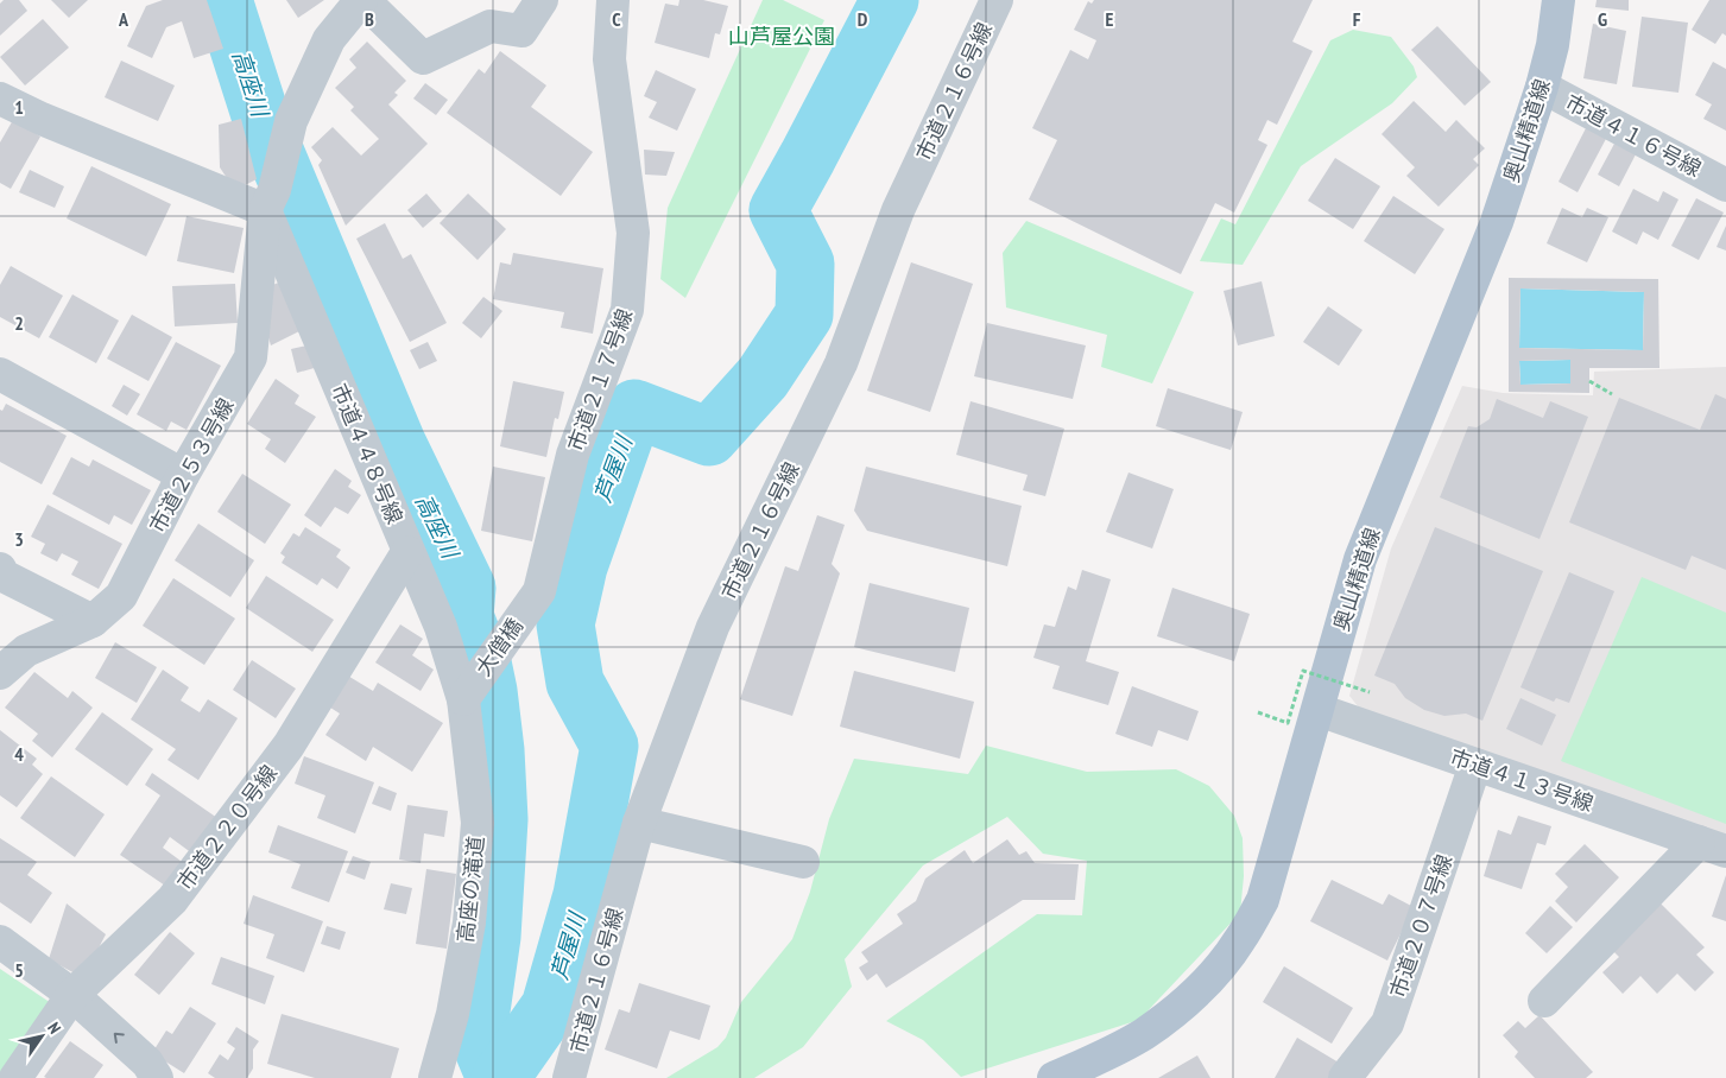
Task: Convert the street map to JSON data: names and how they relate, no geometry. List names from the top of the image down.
{
  "streets": {
    "main road": ["奥山精道線"],
    "street": [
      "市道２１６号線",
      "市道４１６号線",
      "市道２１７号線",
      "市道４４８号線",
      "市道２５３号線",
      "大僧橋",
      "市道４１３号線",
      "市道２２０号線",
      "高座の滝道",
      "市道２０７号線"
    ]
  },
  "crossings": [
    ["奥山精道線", "市道４１６号線"],
    ["奥山精道線", "市道４１３号線"],
    ["市道２１７号線", "大僧橋"],
    ["市道４４８号線", "市道２５３号線"],
    ["市道４４８号線", "大僧橋"],
    ["市道４４８号線", "市道２２０号線"],
    ["市道４４８号線", "高座の滝道"],
    ["大僧橋", "高座の滝道"],
    ["市道４１３号線", "市道２０７号線"]
  ],
  "water": ["高座川", "芦屋川"],
  "parks": ["山芦屋公園"],
  "north": "top right",
  "grid": {
    "columns": [
      "A",
      "B",
      "C",
      "D",
      "E",
      "F",
      "G"
    ],
    "rows": [
      "1",
      "2",
      "3",
      "4",
      "5"
    ]
  }
}
